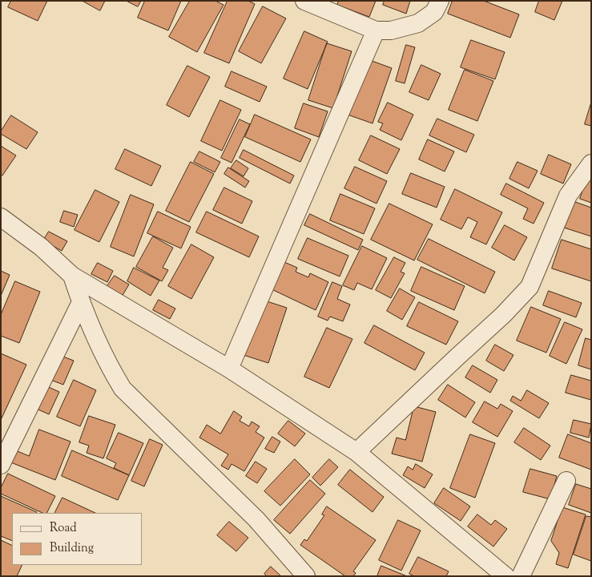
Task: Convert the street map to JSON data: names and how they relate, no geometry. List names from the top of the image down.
{
  "legend": ["Road", "Building"]
}
